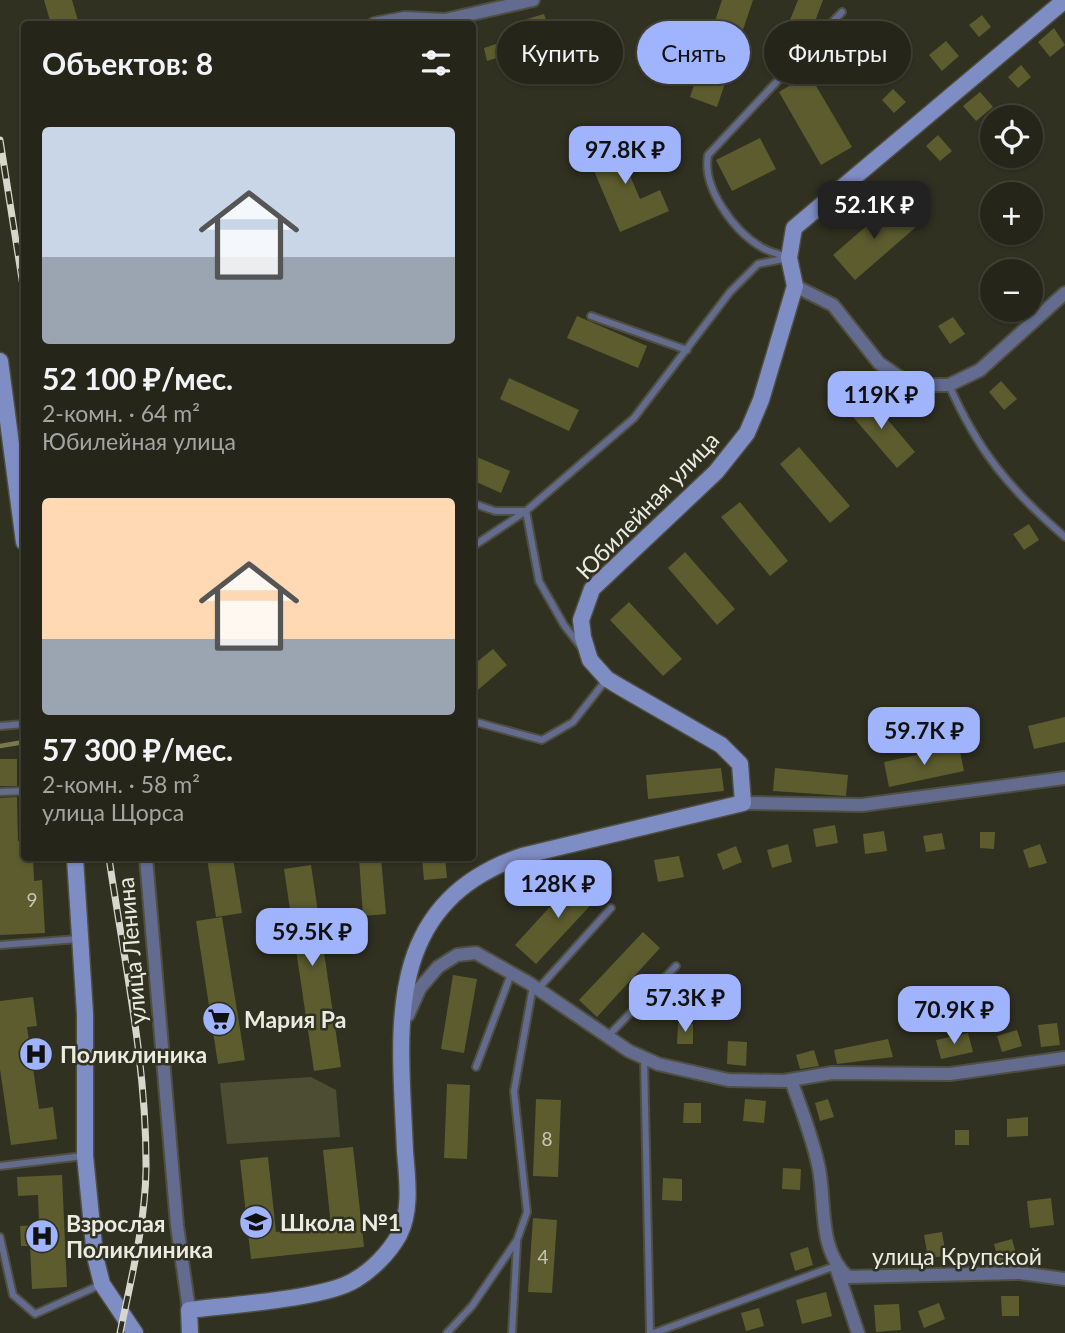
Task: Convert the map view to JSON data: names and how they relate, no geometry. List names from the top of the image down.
{
  "streets": {
    "street": ["Юбилейная улица", "улица Ленина", "улица Крупской"]
  },
  "places": {
    "supermarket": ["Мария Ра"],
    "hospital": ["Поликлиника", "Взрослая Поликлиника"],
    "school or university": ["Школа №1"]
  },
  "house_numbers": ["9", "8", "4"],
  "page": {
    "chip": ["Купить", "Снять", "Фильтры"],
    "heading": "Объектов: 8",
    "map_buttons": ["+", "−"],
    "list": [
      {
        "name": "52 100 ₽/мес.",
        "note": "2-комн. · 64 m² · Юбилейная улица"
      },
      {
        "name": "57 300 ₽/мес.",
        "note": "2-комн. · 58 m² · улица Щорса"
      }
    ],
    "price": [
      "97.8K ₽",
      "52.1K ₽",
      "119K ₽",
      "59.7K ₽",
      "128K ₽",
      "59.5K ₽",
      "57.3K ₽",
      "70.9K ₽"
    ]
  }
}
